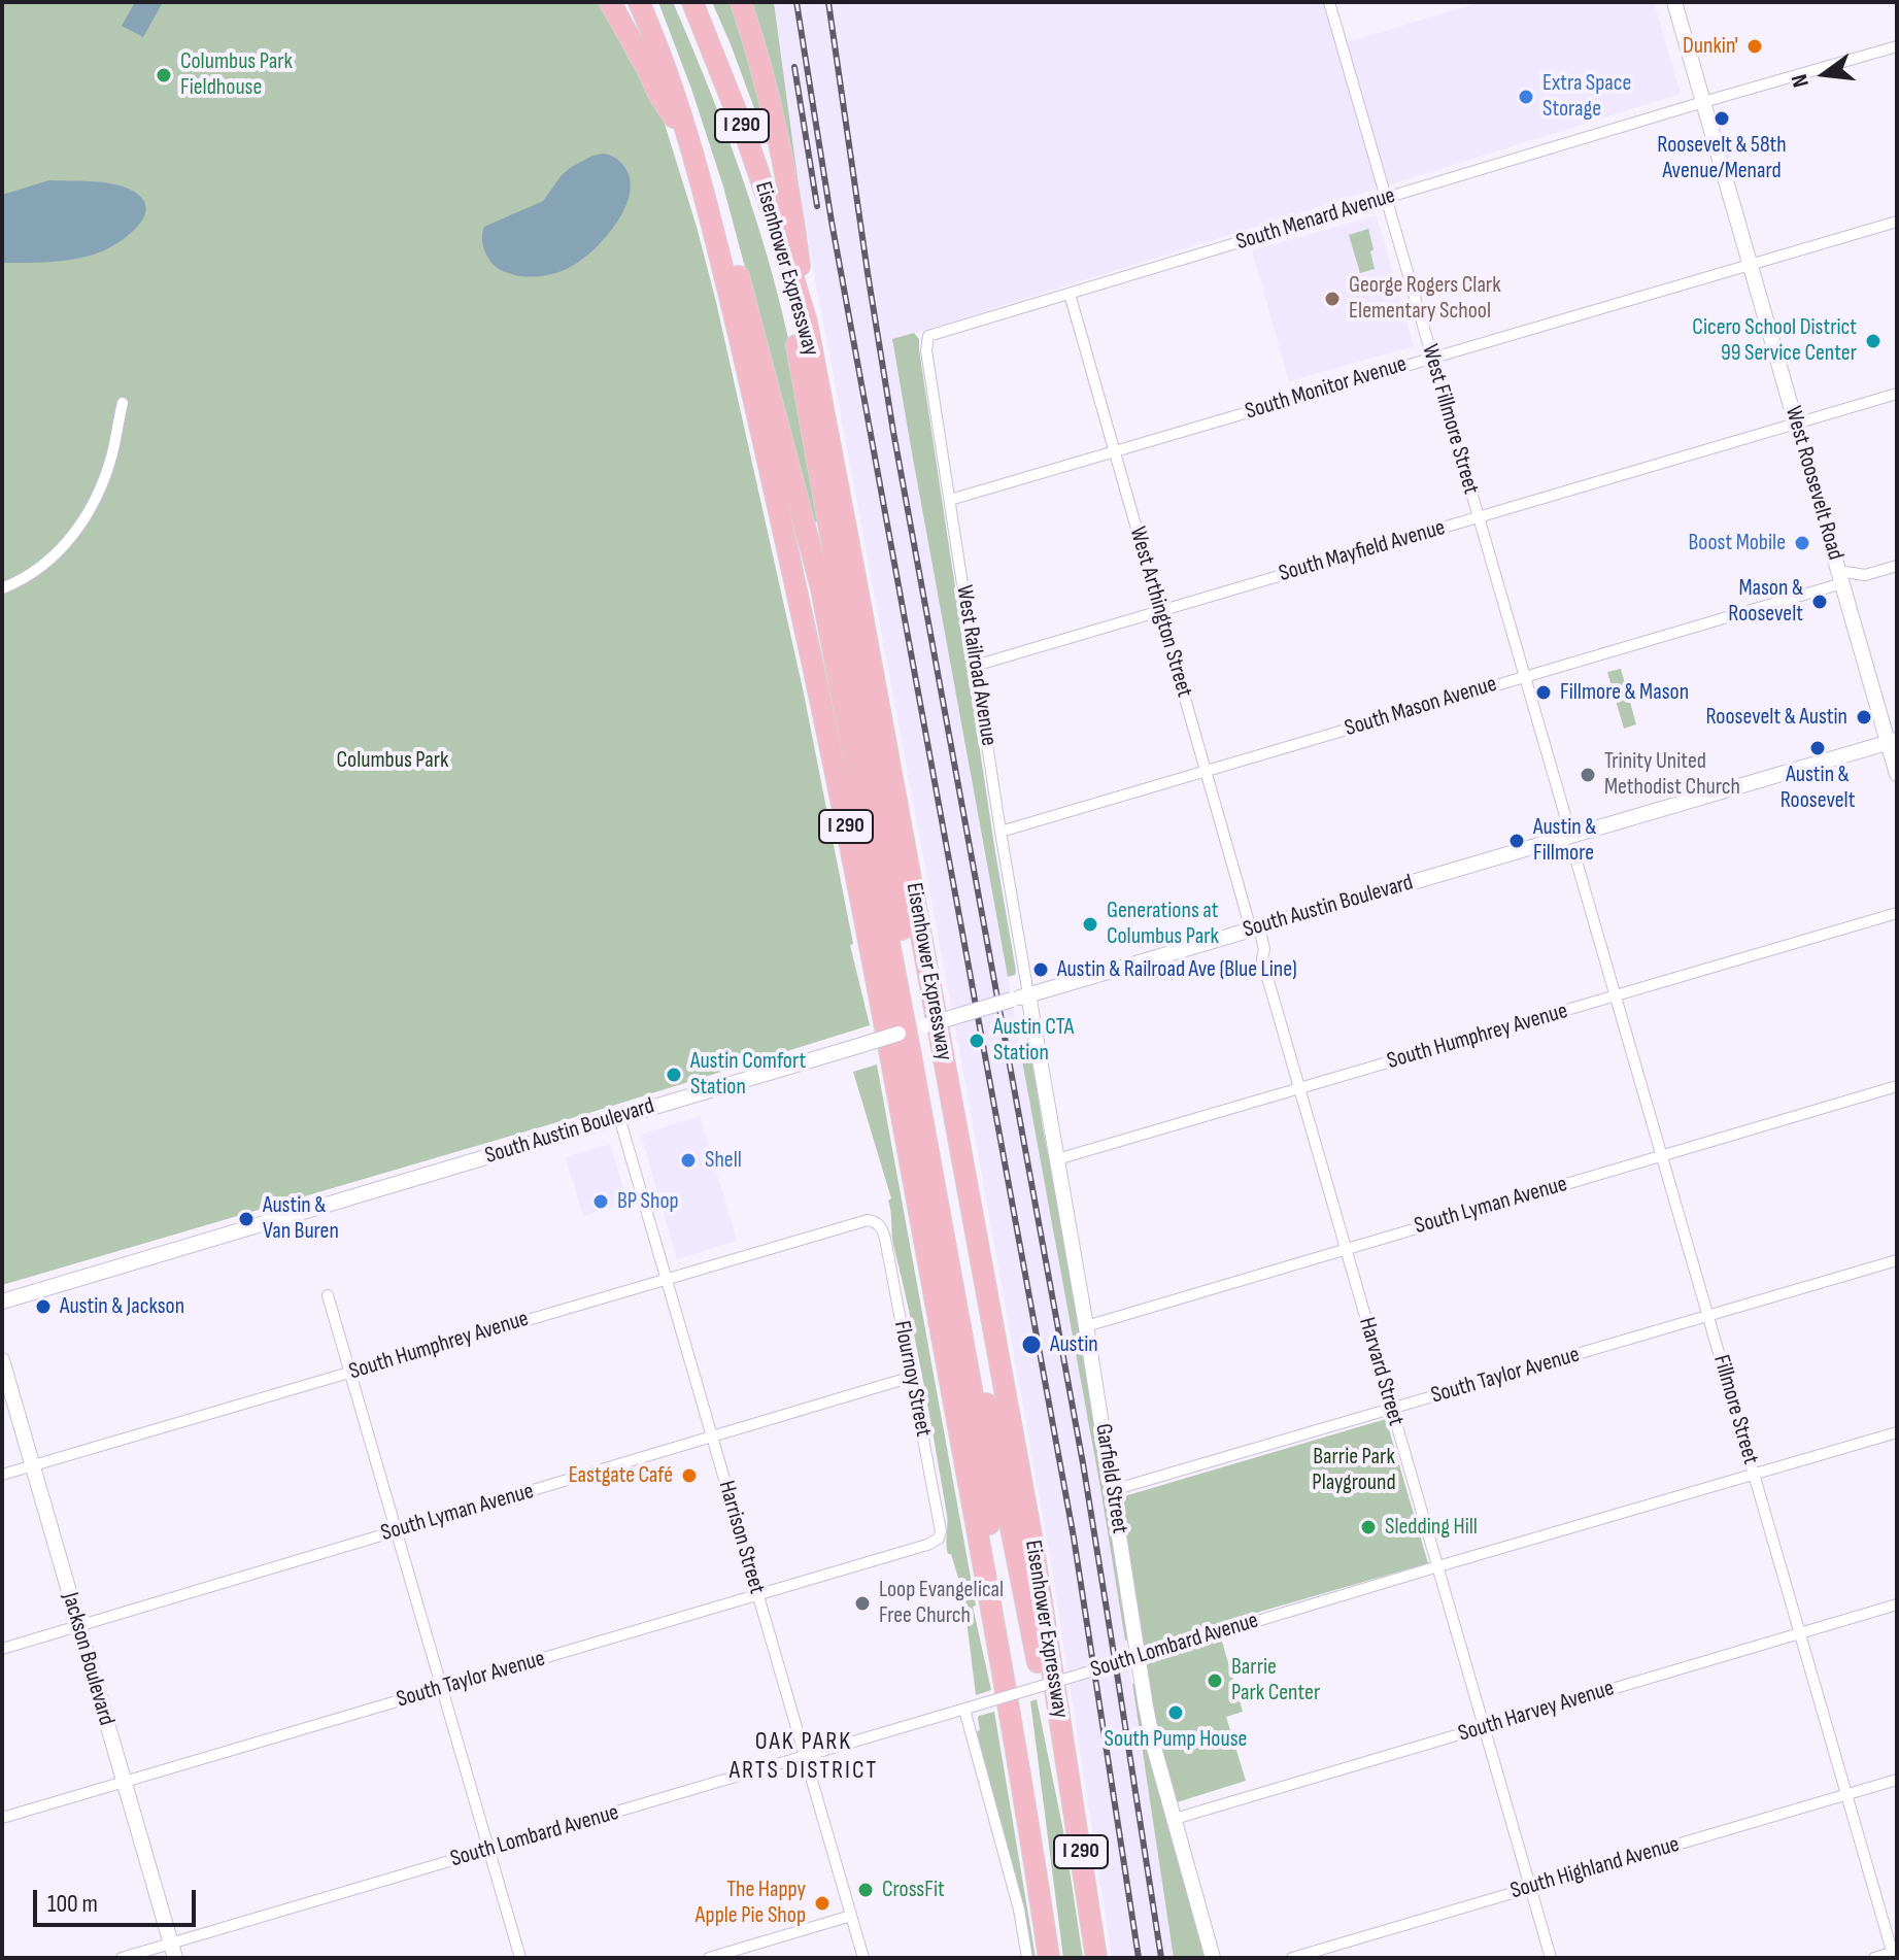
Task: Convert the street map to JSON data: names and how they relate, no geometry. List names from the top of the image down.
{
  "streets": {
    "highway": ["I 290", "Eisenhower Expressway"],
    "street": [
      "South Menard Avenue",
      "South Monitor Avenue",
      "West Fillmore Street",
      "West Roosevelt Road",
      "South Mayfield Avenue",
      "West Arthington Street",
      "West Railroad Avenue",
      "South Mason Avenue",
      "South Austin Boulevard",
      "South Humphrey Avenue",
      "South Lyman Avenue",
      "Harvard Street",
      "South Taylor Avenue",
      "Flournoy Street",
      "Fillmore Street",
      "Garfield Street",
      "Harrison Street",
      "South Lombard Avenue",
      "Jackson Boulevard",
      "South Harvey Avenue",
      "South Highland Avenue"
    ]
  },
  "crossings": [
    ["South Menard Avenue", "West Fillmore Street"],
    ["South Menard Avenue", "West Roosevelt Road"],
    ["South Menard Avenue", "West Arthington Street"],
    ["South Menard Avenue", "West Railroad Avenue"],
    ["South Monitor Avenue", "West Fillmore Street"],
    ["South Monitor Avenue", "West Roosevelt Road"],
    ["South Monitor Avenue", "West Arthington Street"],
    ["South Monitor Avenue", "West Railroad Avenue"],
    ["West Fillmore Street", "South Mayfield Avenue"],
    ["West Fillmore Street", "South Mason Avenue"],
    ["West Fillmore Street", "South Austin Boulevard"],
    ["West Roosevelt Road", "South Mayfield Avenue"],
    ["West Roosevelt Road", "South Mason Avenue"],
    ["West Roosevelt Road", "South Austin Boulevard"],
    ["South Mayfield Avenue", "West Arthington Street"],
    ["South Mayfield Avenue", "West Railroad Avenue"],
    ["West Arthington Street", "South Mason Avenue"],
    ["West Arthington Street", "South Austin Boulevard"],
    ["West Arthington Street", "Harvard Street"],
    ["West Railroad Avenue", "South Mason Avenue"],
    ["West Railroad Avenue", "South Austin Boulevard"],
    ["West Railroad Avenue", "Garfield Street"],
    ["South Austin Boulevard", "Harvard Street"],
    ["South Austin Boulevard", "Garfield Street"],
    ["South Austin Boulevard", "Harrison Street"],
    ["South Humphrey Avenue", "Harvard Street"],
    ["South Humphrey Avenue", "Flournoy Street"],
    ["South Humphrey Avenue", "Fillmore Street"],
    ["South Humphrey Avenue", "Garfield Street"],
    ["South Humphrey Avenue", "Harrison Street"],
    ["South Humphrey Avenue", "Jackson Boulevard"],
    ["South Lyman Avenue", "Harvard Street"],
    ["South Lyman Avenue", "Flournoy Street"],
    ["South Lyman Avenue", "Fillmore Street"],
    ["South Lyman Avenue", "Garfield Street"],
    ["South Lyman Avenue", "Harrison Street"],
    ["South Lyman Avenue", "Jackson Boulevard"],
    ["Harvard Street", "South Taylor Avenue"],
    ["Harvard Street", "South Lombard Avenue"],
    ["Harvard Street", "South Harvey Avenue"],
    ["Harvard Street", "South Highland Avenue"],
    ["South Taylor Avenue", "Flournoy Street"],
    ["South Taylor Avenue", "Fillmore Street"],
    ["South Taylor Avenue", "Garfield Street"],
    ["South Taylor Avenue", "Harrison Street"],
    ["South Taylor Avenue", "Jackson Boulevard"],
    ["Fillmore Street", "South Lombard Avenue"],
    ["Fillmore Street", "South Harvey Avenue"],
    ["Fillmore Street", "South Highland Avenue"],
    ["Garfield Street", "South Lombard Avenue"],
    ["Garfield Street", "South Harvey Avenue"],
    ["Harrison Street", "South Lombard Avenue"],
    ["South Lombard Avenue", "Jackson Boulevard"]
  ],
  "districts": ["OAK PARK ARTS DISTRICT"],
  "parks": ["Columbus Park", "Barrie Park Playground"],
  "places": [
    "Dunkin'",
    "Columbus Park Fieldhouse",
    "Extra Space Storage",
    "Roosevelt & 58th Avenue/Menard",
    "George Rogers Clark Elementary School",
    "Cicero School District 99 Service Center",
    "Boost Mobile",
    "Mason & Roosevelt",
    "Fillmore & Mason",
    "Roosevelt & Austin",
    "Austin & Roosevelt",
    "Trinity United Methodist Church",
    "Austin & Fillmore",
    "Generations at Columbus Park",
    "Austin & Railroad Ave (Blue Line)",
    "Austin CTA Station",
    "Austin Comfort Station",
    "Shell",
    "BP Shop",
    "Austin & Van Buren",
    "Austin & Jackson",
    "Austin",
    "Eastgate Café",
    "Sledding Hill",
    "Loop Evangelical Free Church",
    "Barrie Park Center",
    "South Pump House",
    "CrossFit",
    "The Happy Apple Pie Shop"
  ],
  "scale_bar": "100 m",
  "north": "left"
}
